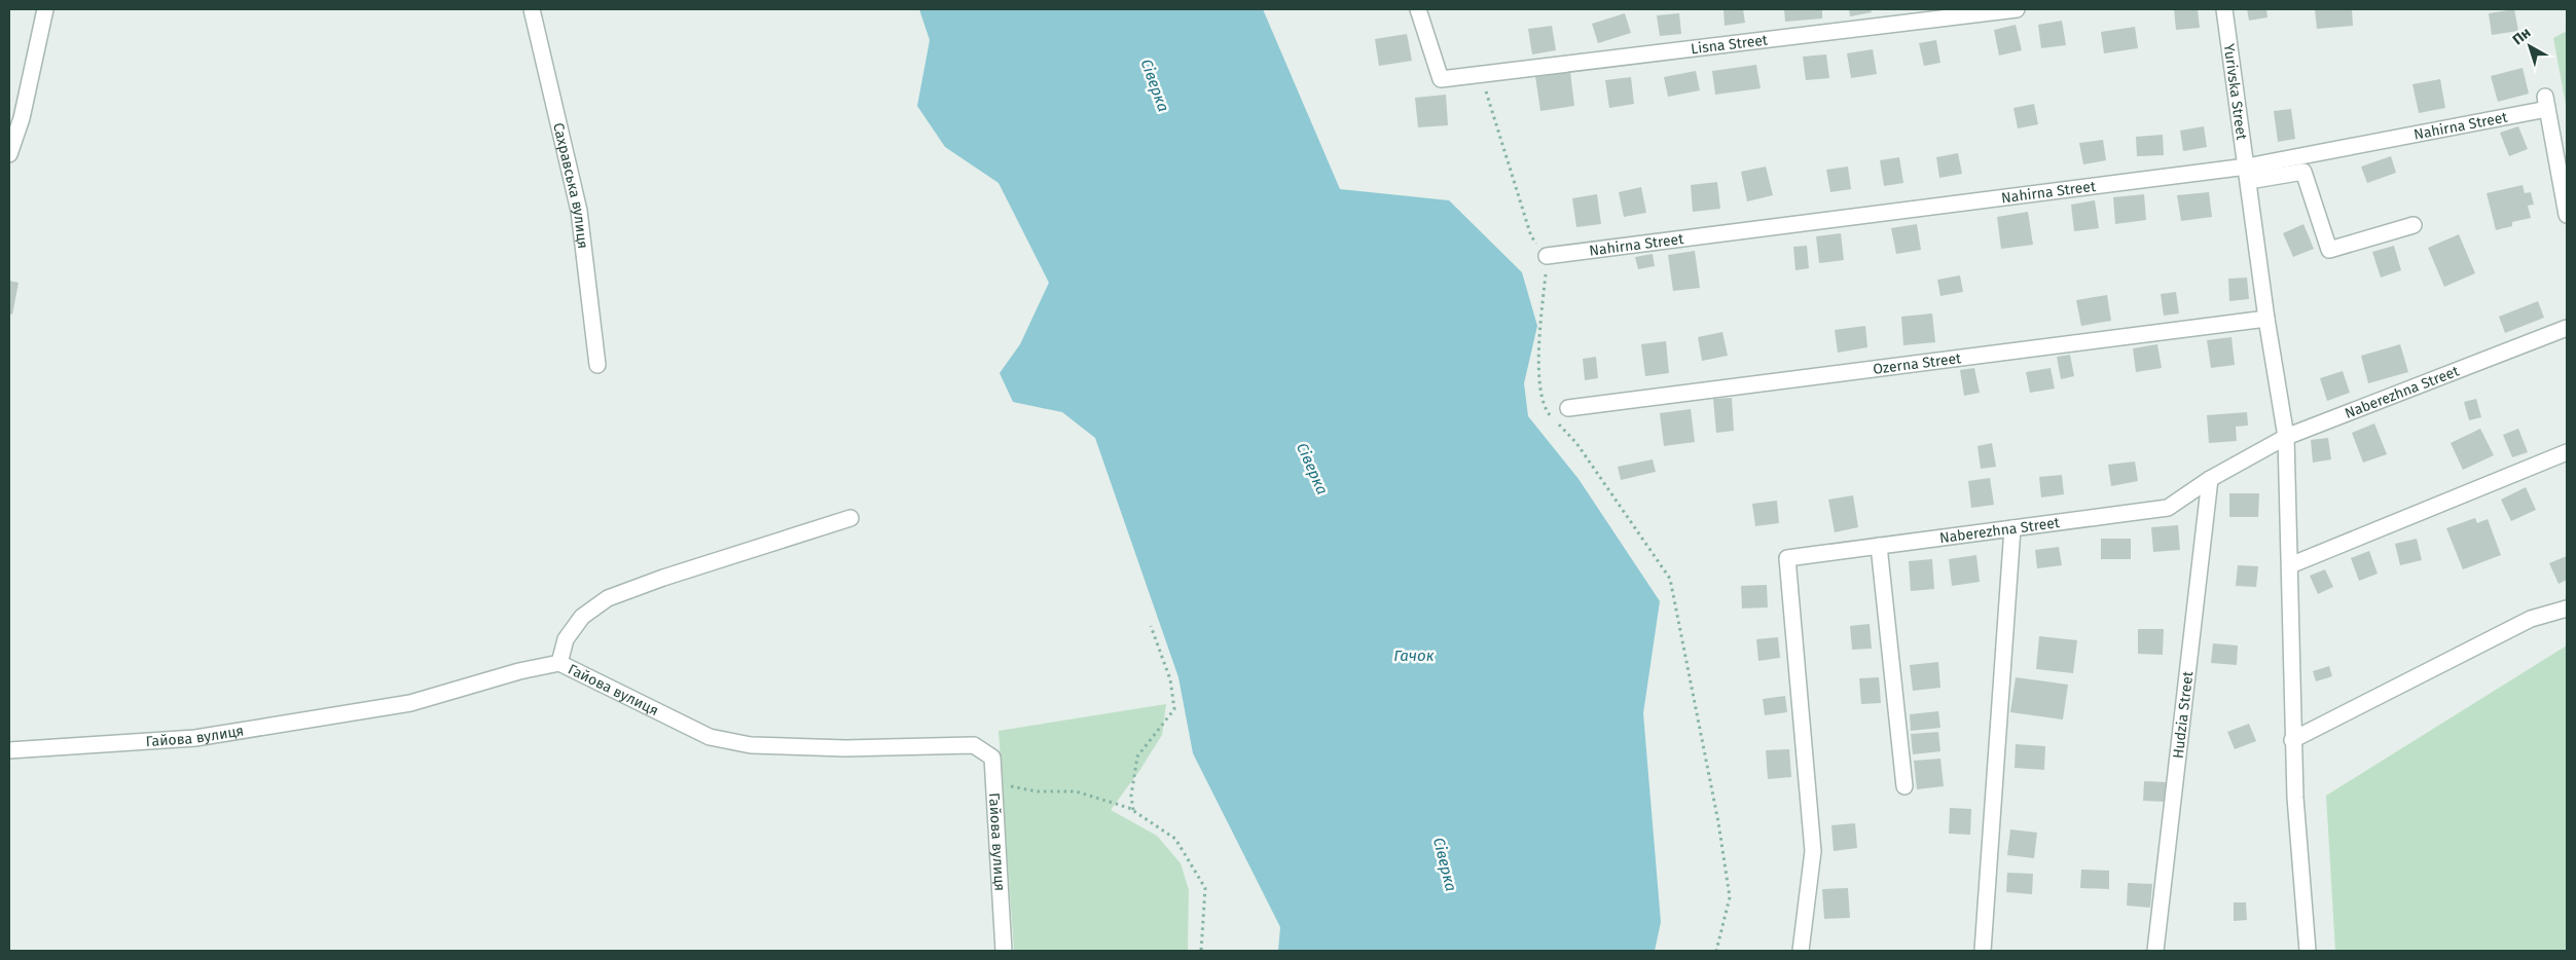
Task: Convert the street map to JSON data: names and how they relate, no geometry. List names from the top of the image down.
{
  "streets": {
    "street": [
      "Lisna Street",
      "Yurivska Street",
      "Nahirna Street",
      "Сахравська вулиця",
      "Ozerna Street",
      "Naberezhna Street",
      "Гайова вулиця",
      "Hudzia Street"
    ]
  },
  "crossings": [
    ["Yurivska Street", "Nahirna Street"],
    ["Yurivska Street", "Ozerna Street"],
    ["Yurivska Street", "Naberezhna Street"],
    ["Naberezhna Street", "Hudzia Street"]
  ],
  "water": ["Сіверка", "Гачок"],
  "north": "top left"
}
